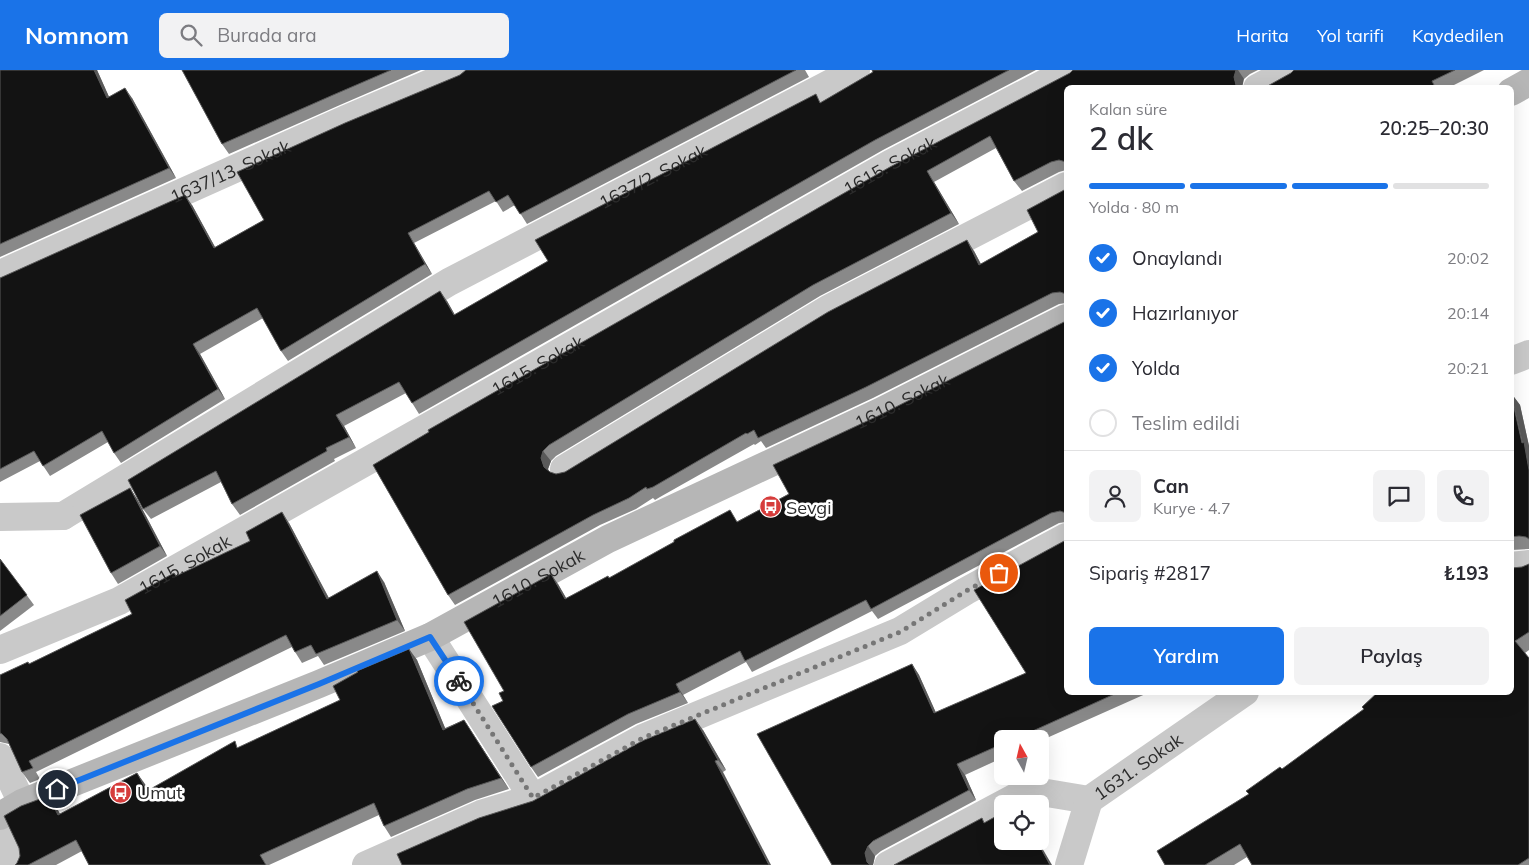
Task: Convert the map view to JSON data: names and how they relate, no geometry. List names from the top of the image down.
{
  "streets": {
    "main road": ["1610. Sokak"],
    "street": [
      "1615. Sokak",
      "1637/13. Sokak",
      "1637/2. Sokak",
      "1631. Sokak"
    ]
  },
  "places": {
    "bus stop": ["Sevgi", "Umut"]
  },
  "north": "top",
  "page": {
    "header": "Nomnom",
    "search": "Burada ara",
    "nav": ["Harita", "Yol tarifi", "Kaydedilen"],
    "heading": ["2 dk", "Kalan süre", "20:25–20:30"],
    "panel": [
      "Can",
      "Kurye · 4.7",
      "Sipariş #2817",
      "₺193"
    ],
    "bar": "Yolda · 80 m",
    "list": [
      ["Onaylandı", "20:02"],
      ["Hazırlanıyor", "20:14"],
      ["Yolda", "20:21"],
      "Teslim edildi"
    ],
    "buttons": ["Yardım", "Paylaş"]
  }
}
